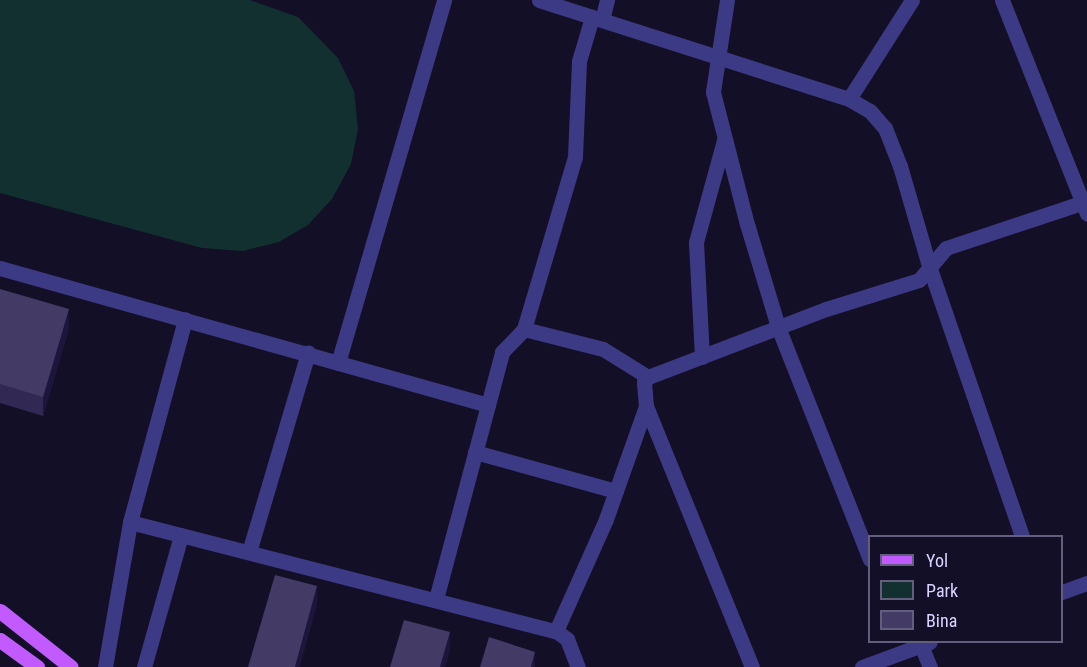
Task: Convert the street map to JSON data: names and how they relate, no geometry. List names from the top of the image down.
{
  "legend": ["Yol", "Park", "Bina"]
}
